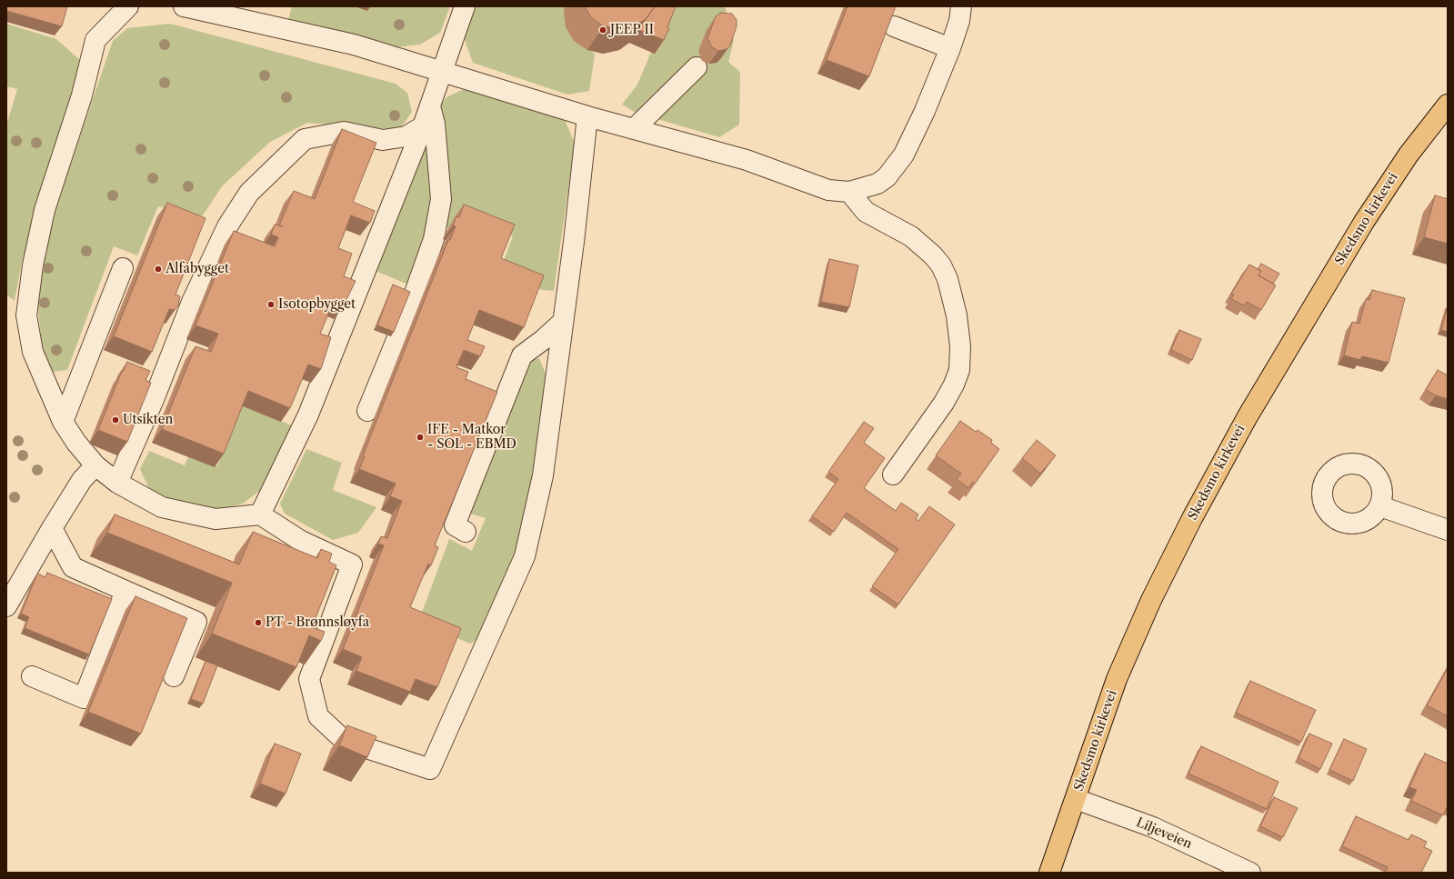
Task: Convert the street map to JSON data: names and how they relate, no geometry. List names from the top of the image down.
{
  "streets": {
    "highway": ["Skedsmo kirkevei"],
    "street": ["Liljeveien"]
  },
  "crossings": [
    ["Skedsmo kirkevei", "Liljeveien"]
  ],
  "places": [
    "JEEP II",
    "Alfabygget",
    "Isotopbygget",
    "Utsikten",
    "IFE - Matkor - SOL - EBMD",
    "PT - Brønnsløyfa"
  ]
}
